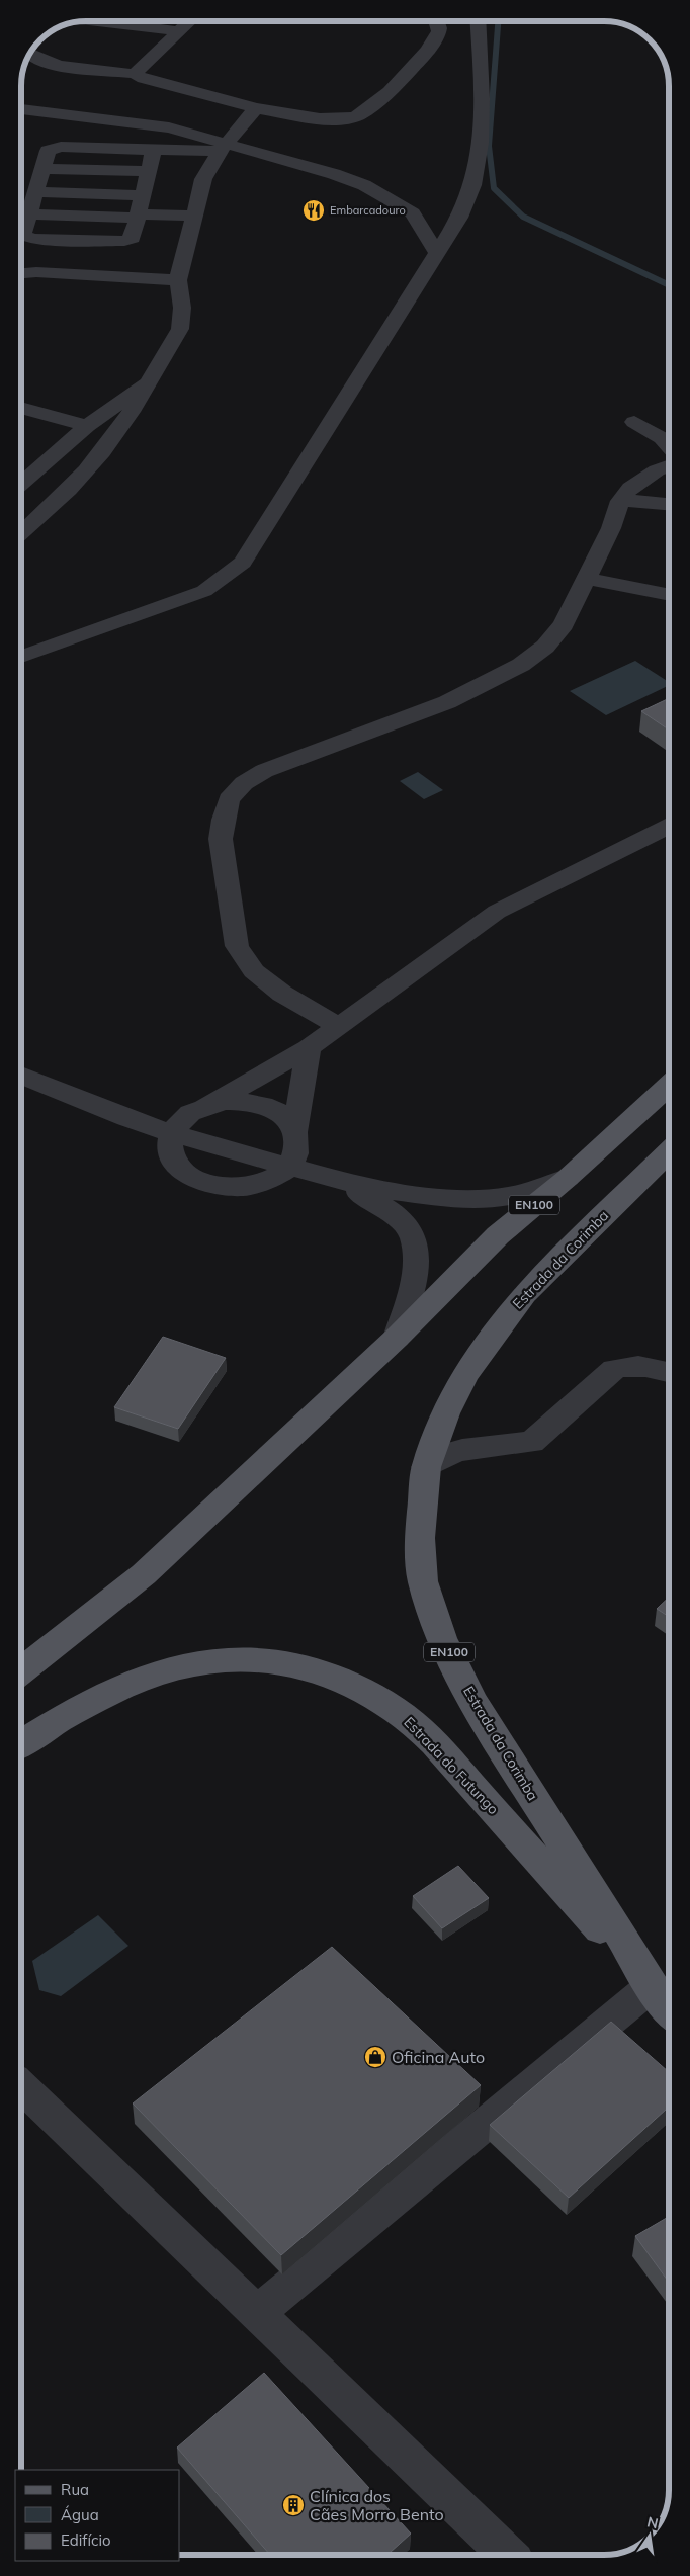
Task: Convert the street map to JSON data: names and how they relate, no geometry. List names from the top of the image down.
{
  "streets": {
    "main road": ["EN100", "Estrada da Corimba", "Estrada do Futungo"]
  },
  "crossings": [
    ["Estrada da Corimba", "Estrada do Futungo"]
  ],
  "places": {
    "restaurant": ["Embarcadouro"],
    "shop": ["Oficina Auto"],
    "building": ["Clínica dos Cães Morro Bento"]
  },
  "legend": ["Rua", "Água", "Edifício"],
  "north": "top"
}
